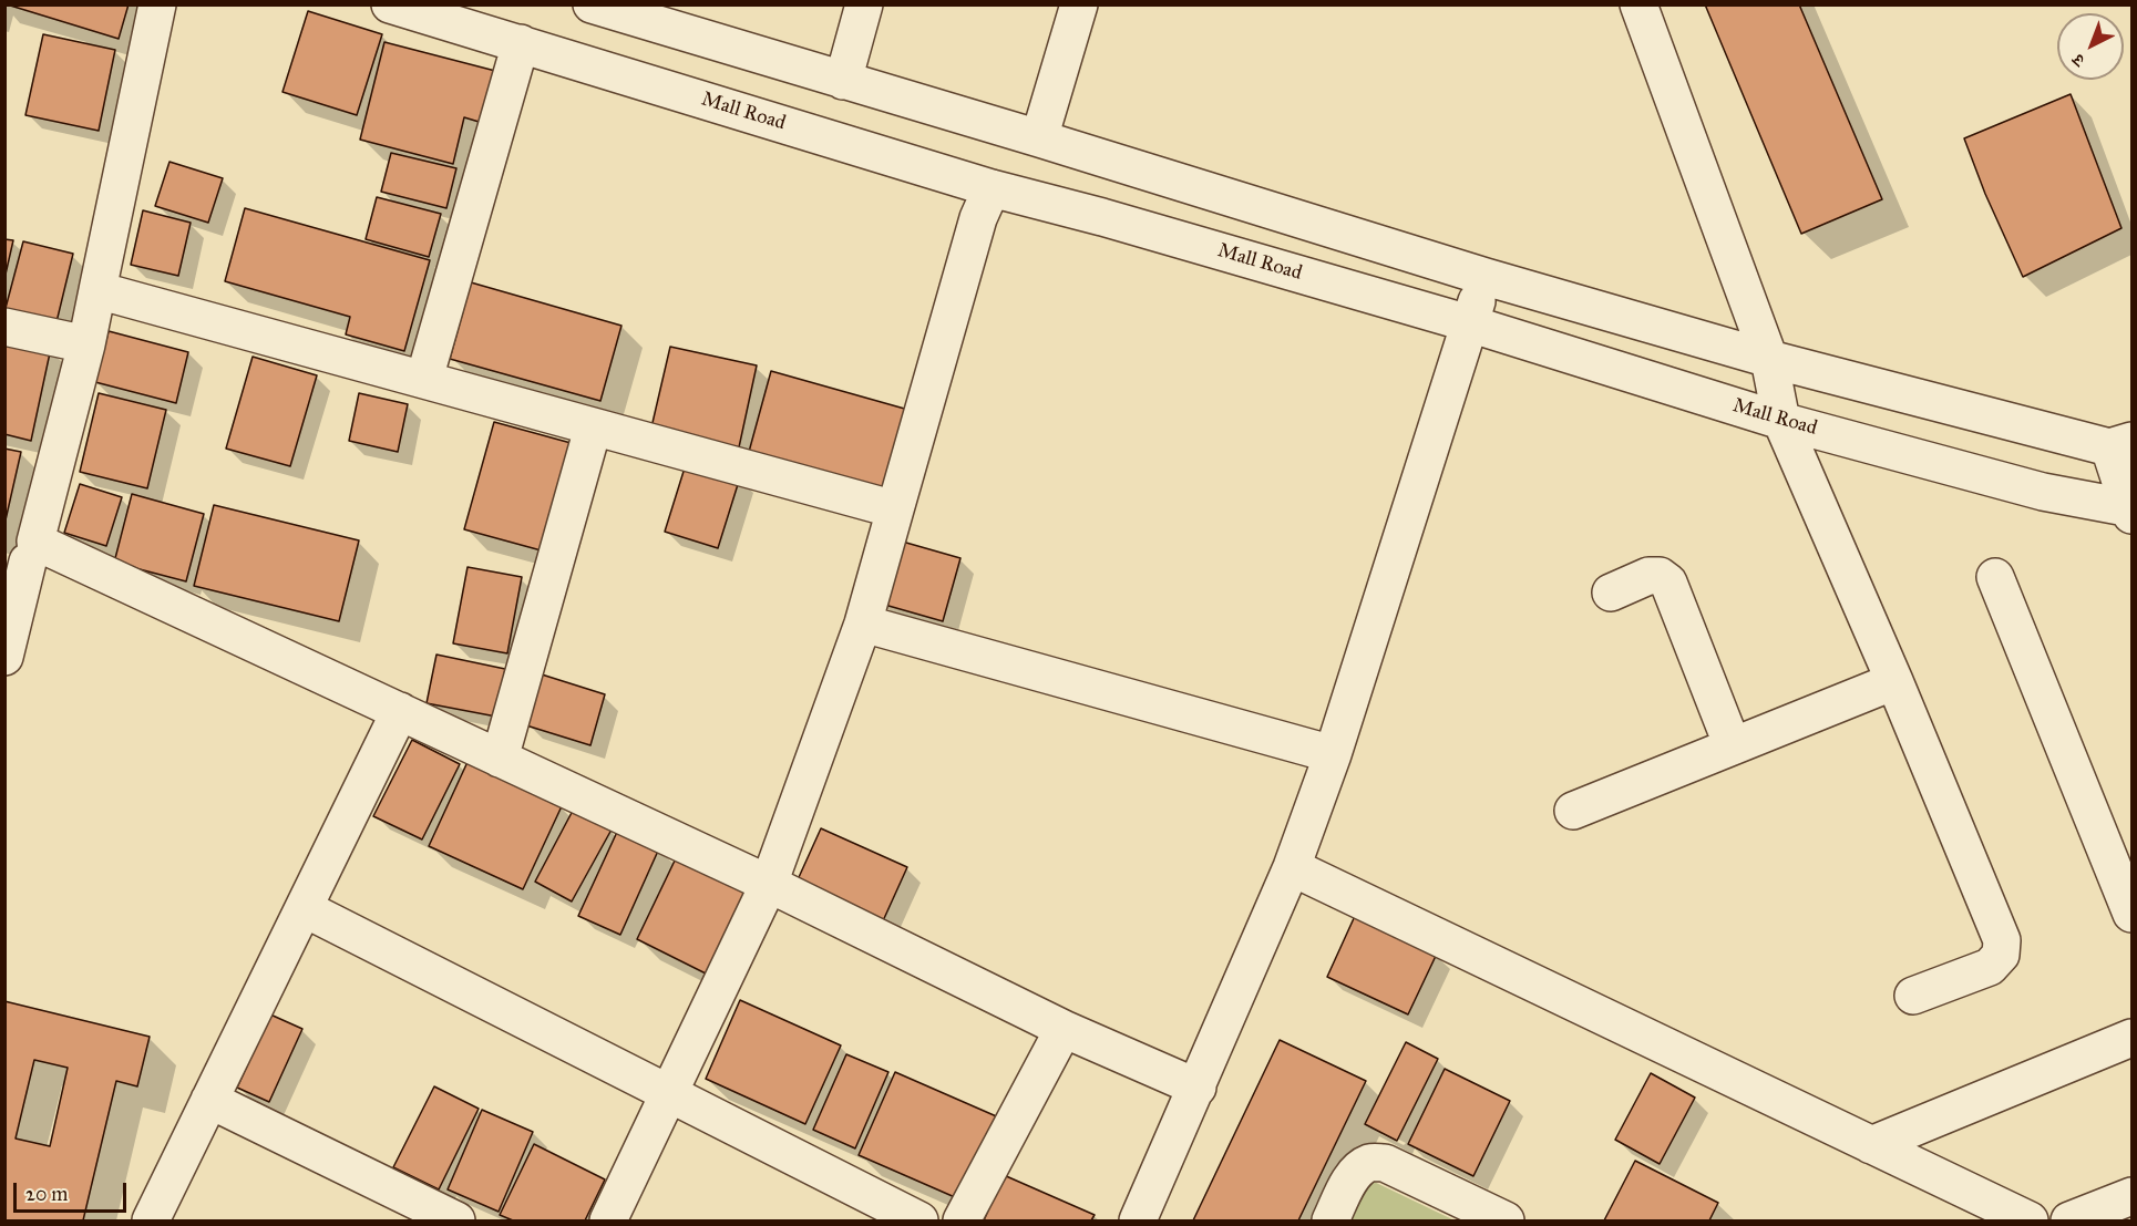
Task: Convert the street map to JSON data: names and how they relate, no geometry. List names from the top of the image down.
{
  "streets": {
    "street": ["Mall Road"]
  },
  "scale_bar": "20 m",
  "north": "bottom left"
}
